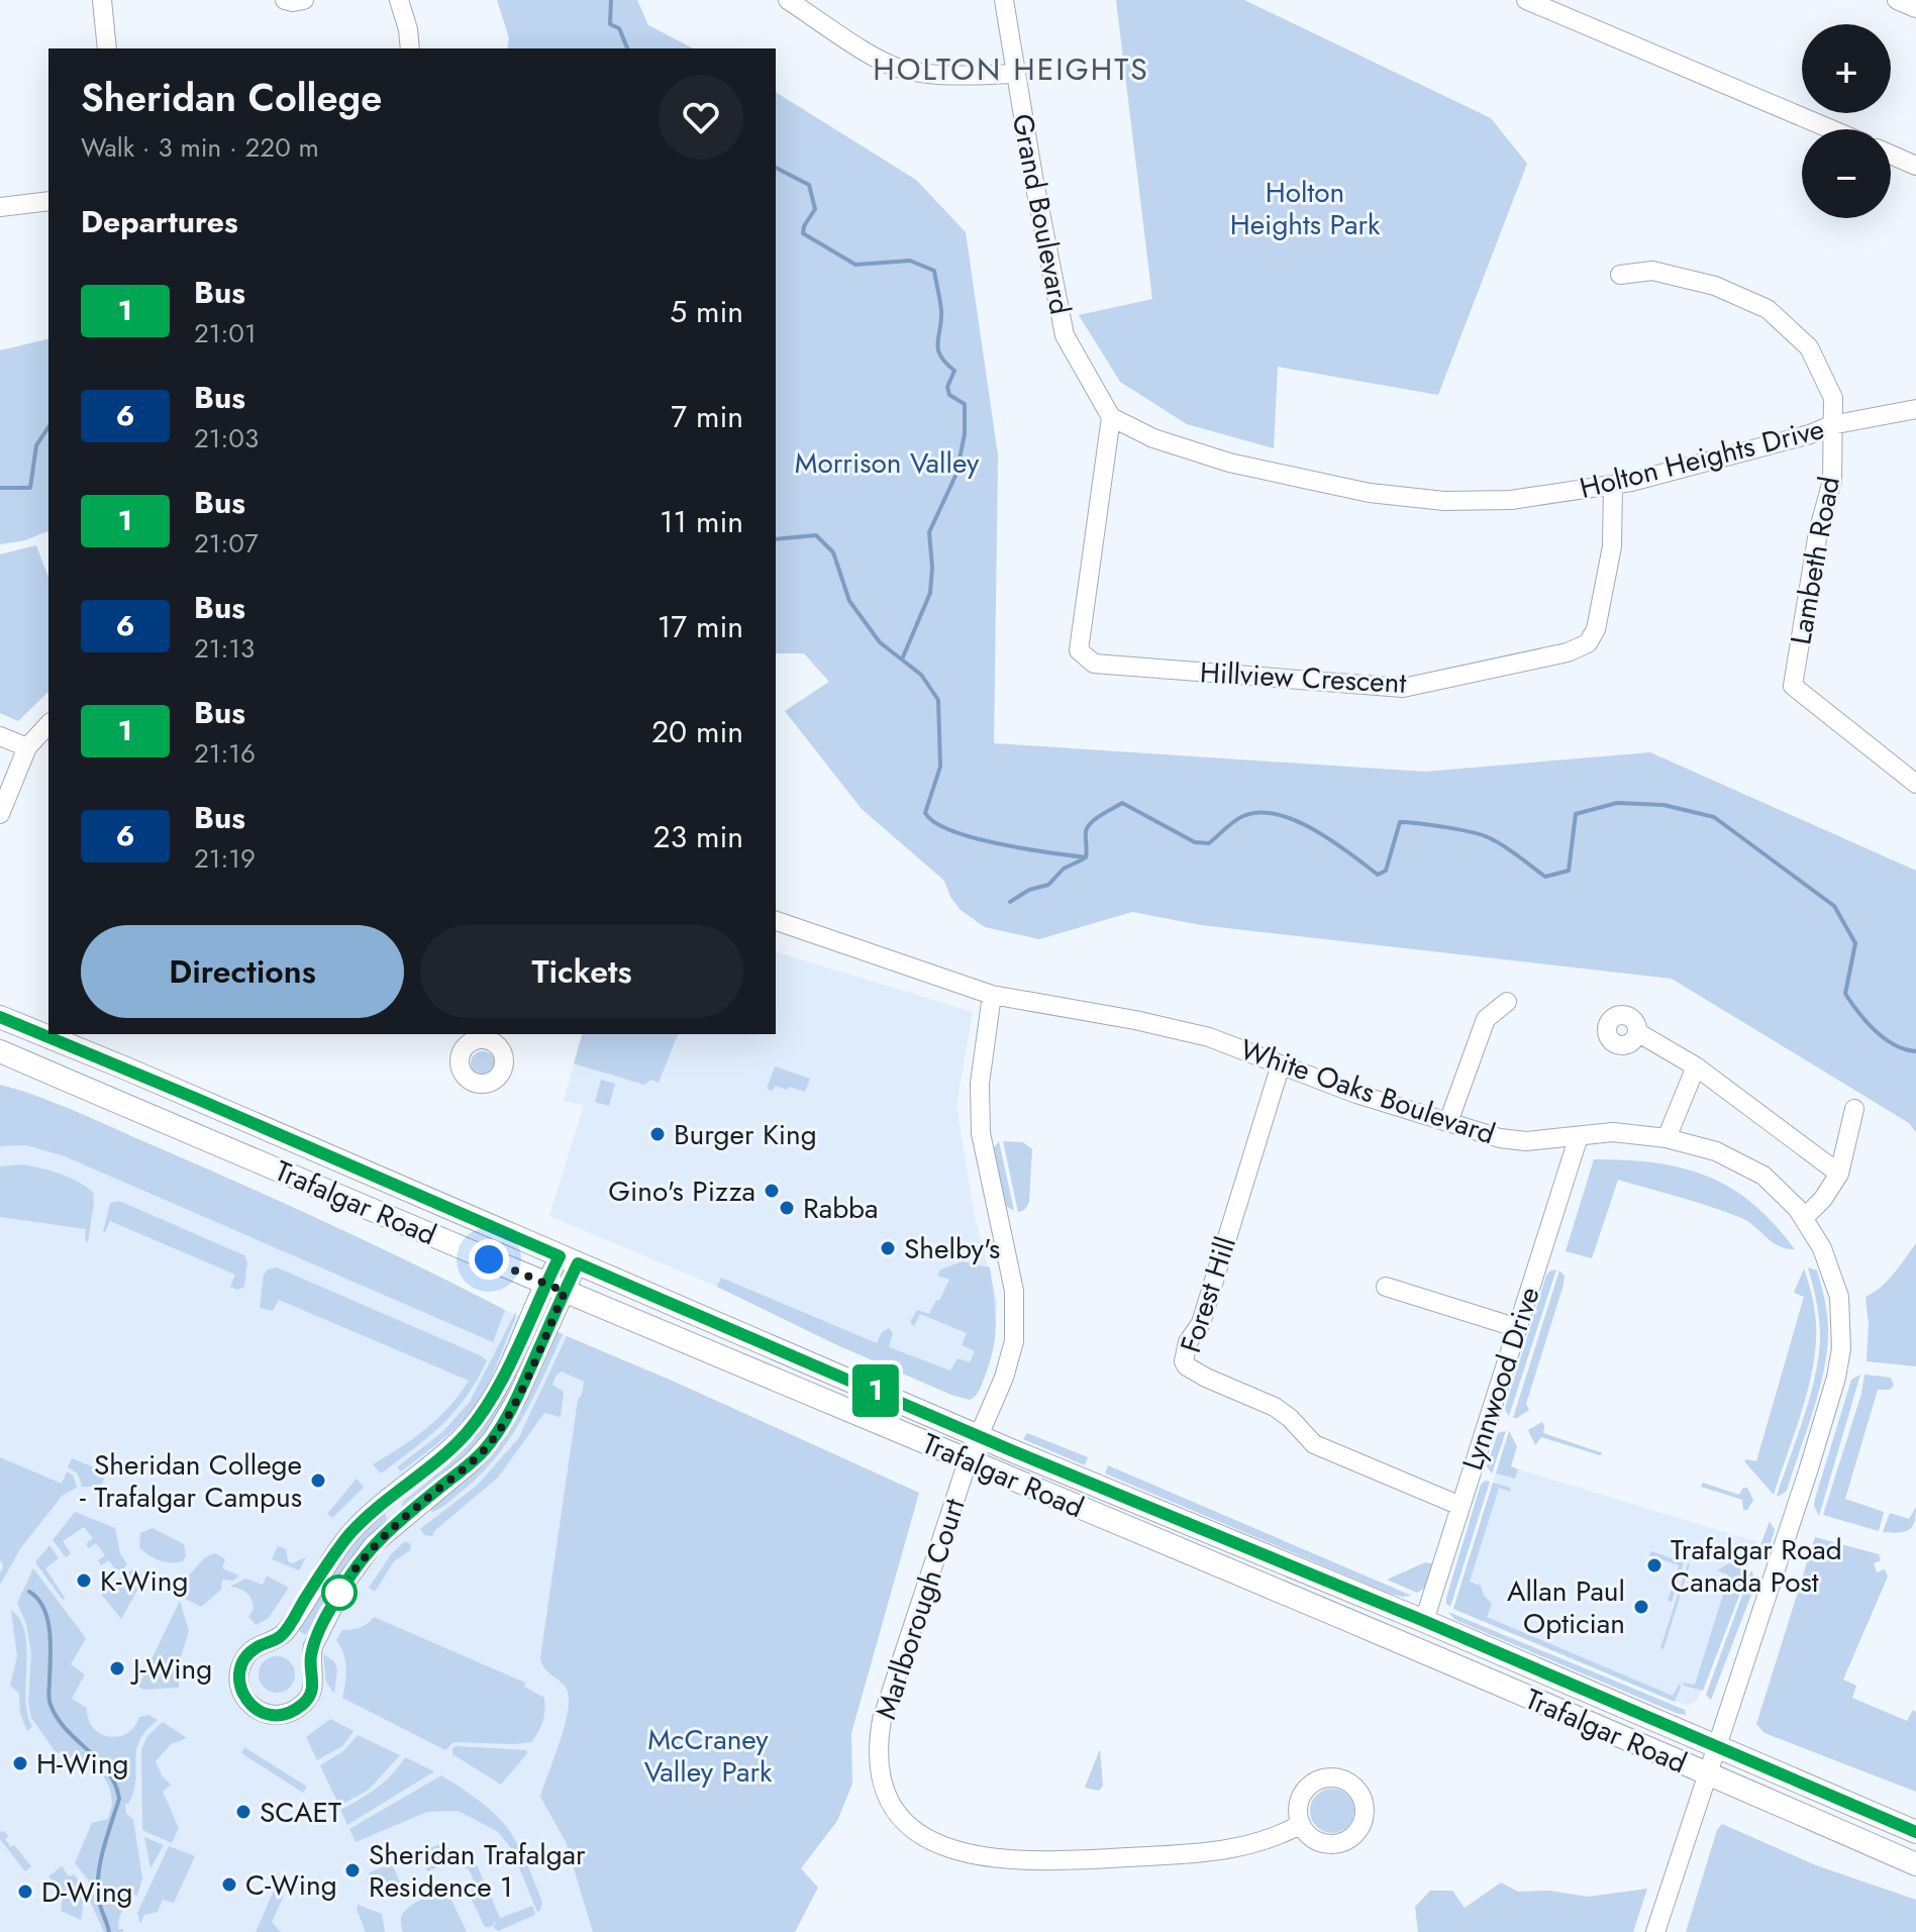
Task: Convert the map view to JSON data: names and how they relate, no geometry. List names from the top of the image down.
{
  "streets": {
    "main road": ["Trafalgar Road"],
    "street": [
      "Grand Boulevard",
      "Holton Heights Drive",
      "Lambeth Road",
      "Hillview Crescent",
      "White Oaks Boulevard",
      "Forest Hill",
      "Lynnwood Drive",
      "Marlborough Court"
    ]
  },
  "crossings": [
    ["Grand Boulevard", "Holton Heights Drive"],
    ["Grand Boulevard", "Hillview Crescent"],
    ["Holton Heights Drive", "Lambeth Road"],
    ["Holton Heights Drive", "Hillview Crescent"],
    ["White Oaks Boulevard", "Trafalgar Road"],
    ["White Oaks Boulevard", "Forest Hill"],
    ["White Oaks Boulevard", "Lynnwood Drive"],
    ["White Oaks Boulevard", "Marlborough Court"],
    ["Trafalgar Road", "Lynnwood Drive"],
    ["Trafalgar Road", "Marlborough Court"],
    ["Forest Hill", "Lynnwood Drive"]
  ],
  "districts": ["HOLTON HEIGHTS"],
  "parks": ["Holton Heights Park", "Morrison Valley", "McCraney Valley Park"],
  "places": [
    "Burger King",
    "Gino's Pizza",
    "Rabba",
    "Shelby's",
    "Sheridan College - Trafalgar Campus",
    "Trafalgar Road Canada Post",
    "K-Wing",
    "Allan Paul Optician",
    "J-Wing",
    "H-Wing",
    "SCAET",
    "Sheridan Trafalgar Residence 1",
    "C-Wing",
    "D-Wing"
  ],
  "lines": ["bus line 1"],
  "page": {
    "on_map": "1",
    "map_buttons": ["+", "−"],
    "heading": [
      ["Sheridan College", "Walk · 3 min · 220 m"],
      "Departures"
    ],
    "list": [
      {
        "mark": "1",
        "name": "Bus",
        "note": "21:01",
        "value": "5 min"
      },
      {
        "mark": "6",
        "name": "Bus",
        "note": "21:03",
        "value": "7 min"
      },
      {
        "mark": "1",
        "name": "Bus",
        "note": "21:07",
        "value": "11 min"
      },
      {
        "mark": "6",
        "name": "Bus",
        "note": "21:13",
        "value": "17 min"
      },
      {
        "mark": "1",
        "name": "Bus",
        "note": "21:16",
        "value": "20 min"
      },
      {
        "mark": "6",
        "name": "Bus",
        "note": "21:19",
        "value": "23 min"
      }
    ],
    "buttons": ["Directions", "Tickets"]
  }
}
